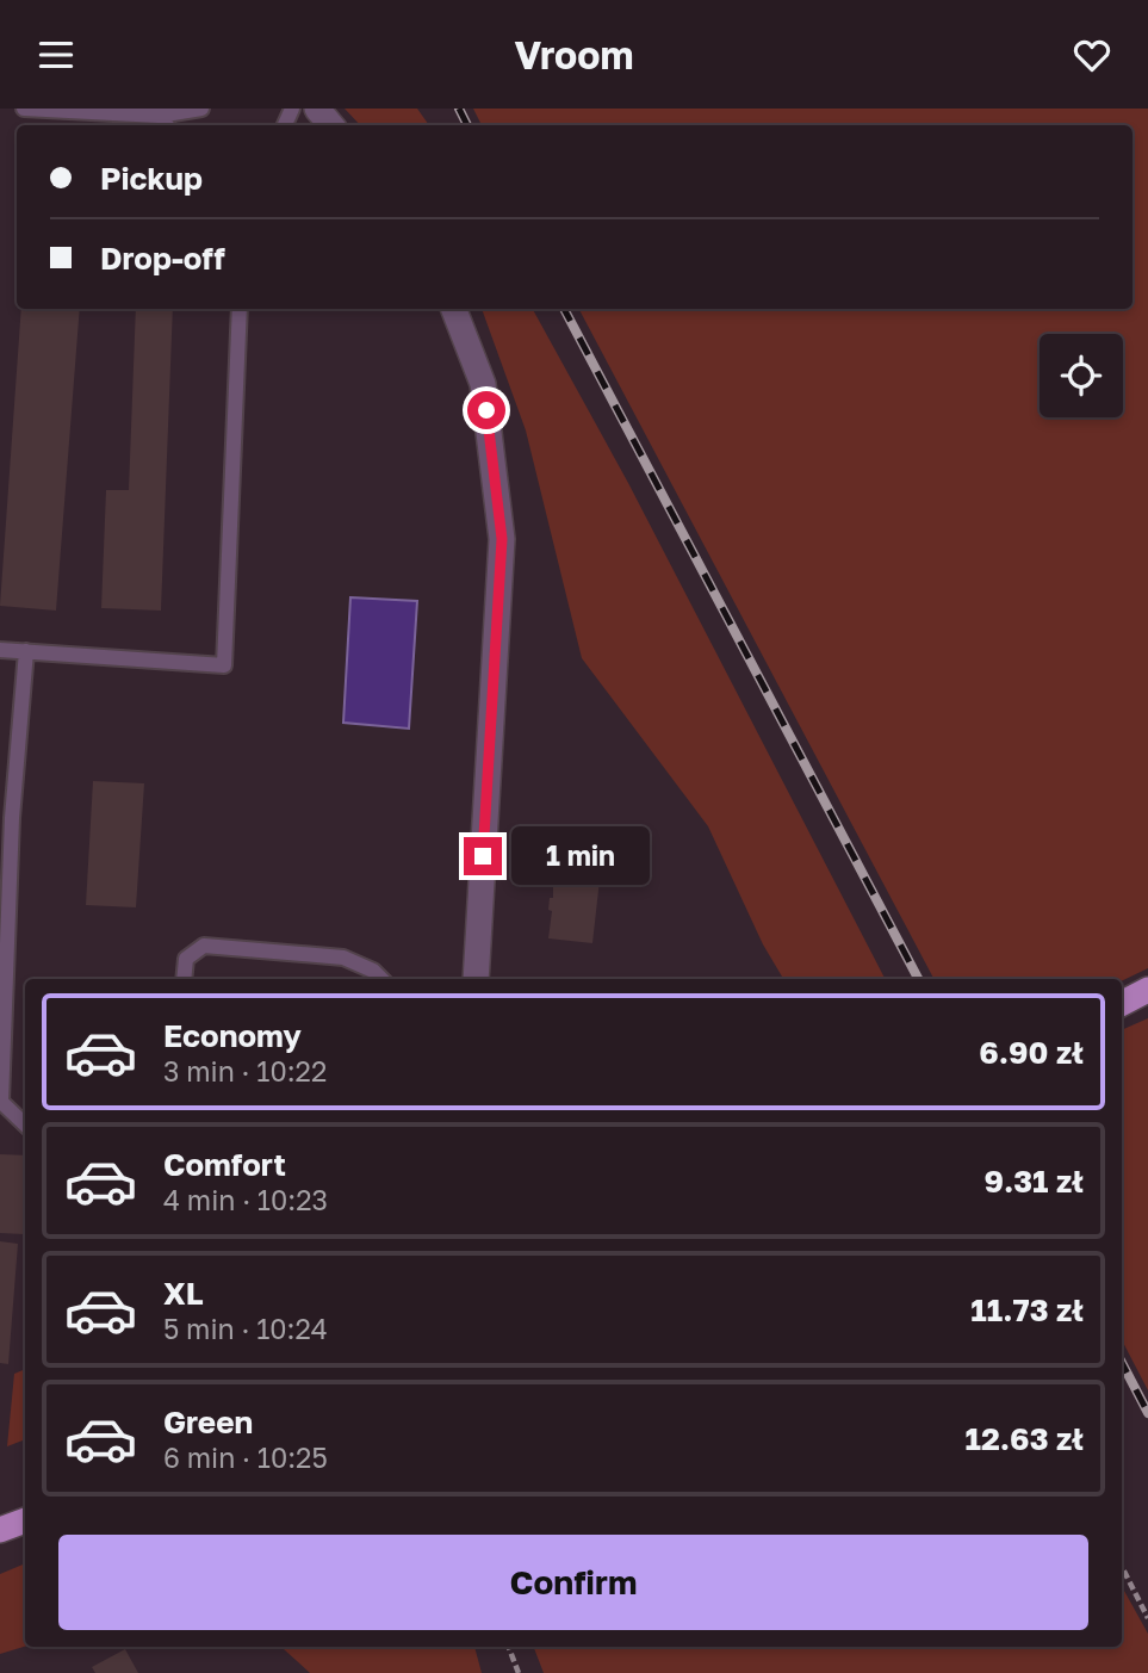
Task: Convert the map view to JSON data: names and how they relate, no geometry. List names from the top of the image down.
{
  "page": {
    "header": "Vroom",
    "banner": ["Pickup", "Drop-off"],
    "bubble": "1 min",
    "list": [
      {
        "name": "Economy",
        "note": "3 min · 10:22",
        "value": "6.90 zł"
      },
      {
        "name": "Comfort",
        "note": "4 min · 10:23",
        "value": "9.31 zł"
      },
      {
        "name": "XL",
        "note": "5 min · 10:24",
        "value": "11.73 zł"
      },
      {
        "name": "Green",
        "note": "6 min · 10:25",
        "value": "12.63 zł"
      }
    ],
    "buttons": "Confirm"
  }
}
